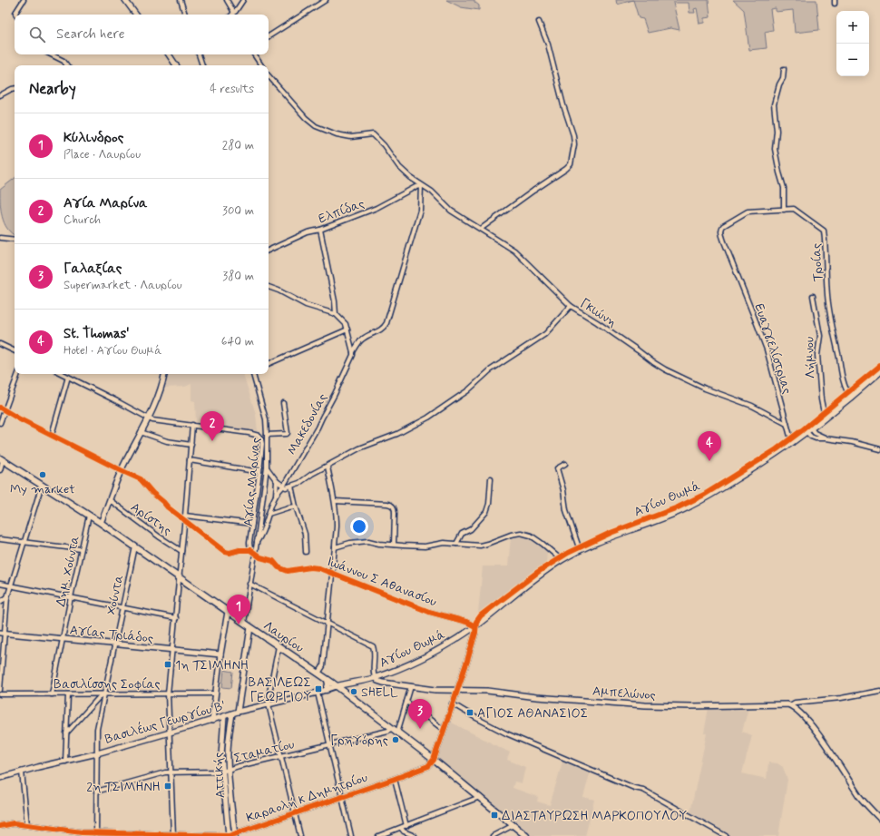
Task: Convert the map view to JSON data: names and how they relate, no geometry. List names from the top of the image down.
{
  "streets": {
    "main road": ["Αγίου Θωμά", "Λαυρίου"],
    "street": [
      "Ελπίδας",
      "Τροίας",
      "Γκιώνη",
      "Ευαγγελίστριας",
      "Λήμνου",
      "Μακεδονίας",
      "Αγίας Μαρίνας",
      "Αρίστης",
      "Δημ. Χούντα",
      "Ιωάννου Σ Αθανασίου",
      "Χούντα",
      "Αγίας Τριάδος",
      "Βασιλίσσης Σοφίας",
      "Αμπελώνος",
      "Βασιλέως Γεωργίου Β'",
      "Σταματίου",
      "Αττικής",
      "Καραολή κ Δημητρίου"
    ]
  },
  "crossings": [
    ["Ελπίδας", "Γκιώνη"],
    ["Ελπίδας", "Μακεδονίας"],
    ["Τροίας", "Ευαγγελίστριας"],
    ["Τροίας", "Αγίου Θωμά"],
    ["Γκιώνη", "Ευαγγελίστριας"],
    ["Γκιώνη", "Μακεδονίας"],
    ["Ευαγγελίστριας", "Αγίου Θωμά"],
    ["Λήμνου", "Αγίου Θωμά"],
    ["Μακεδονίας", "Αγίας Μαρίνας"],
    ["Αγίας Μαρίνας", "Ιωάννου Σ Αθανασίου"],
    ["Αγίας Μαρίνας", "Λαυρίου"],
    ["Αγίου Θωμά", "Ιωάννου Σ Αθανασίου"],
    ["Αγίου Θωμά", "Λαυρίου"],
    ["Αγίου Θωμά", "Βασιλέως Γεωργίου Β'"],
    ["Δημ. Χούντα", "Αγίας Τριάδος"],
    ["Δημ. Χούντα", "Λαυρίου"],
    ["Δημ. Χούντα", "Βασιλίσσης Σοφίας"],
    ["Χούντα", "Αγίας Τριάδος"],
    ["Χούντα", "Λαυρίου"],
    ["Χούντα", "Βασιλίσσης Σοφίας"],
    ["Χούντα", "Βασιλέως Γεωργίου Β'"],
    ["Χούντα", "Σταματίου"],
    ["Χούντα", "Καραολή κ Δημητρίου"],
    ["Λαυρίου", "Βασιλέως Γεωργίου Β'"],
    ["Λαυρίου", "Σταματίου"],
    ["Λαυρίου", "Καραολή κ Δημητρίου"],
    ["Βασιλέως Γεωργίου Β'", "Αττικής"],
    ["Σταματίου", "Αττικής"],
    ["Αττικής", "Καραολή κ Δημητρίου"]
  ],
  "places": {
    "other": ["My market", "SHELL", "Γρηγόρης"],
    "transit": [
      "1η ΤΣΙΜΗΝΗ",
      "ΒΑΣΙΛΕΩΣ ΓΕΩΡΓΙΟΥ",
      "ΑΓΙΟΣ ΑΘΑΝΑΣΙΟΣ",
      "2η ΤΣΙΜΗΝΗ",
      "ΔΙΑΣΤΑΥΡΩΣΗ ΜΑΡΚΟΠΟΥΛΟΥ"
    ]
  },
  "page": {
    "map_buttons": ["+", "−"],
    "search": "Search here",
    "heading": ["Nearby", "4 results"],
    "list": [
      {
        "mark": "1",
        "name": "Κύλινδρος",
        "note": "Place · Λαυρίου",
        "value": "280 m"
      },
      {
        "mark": "2",
        "name": "Αγία Μαρίνα",
        "note": "Church",
        "value": "300 m"
      },
      {
        "mark": "3",
        "name": "Γαλαξίας",
        "note": "Supermarket · Λαυρίου",
        "value": "380 m"
      },
      {
        "mark": "4",
        "name": "St. Thomas'",
        "note": "Hotel · Αγίου Θωμά",
        "value": "640 m"
      }
    ],
    "pins": [
      "2",
      "4",
      "1",
      "3"
    ]
  }
}
